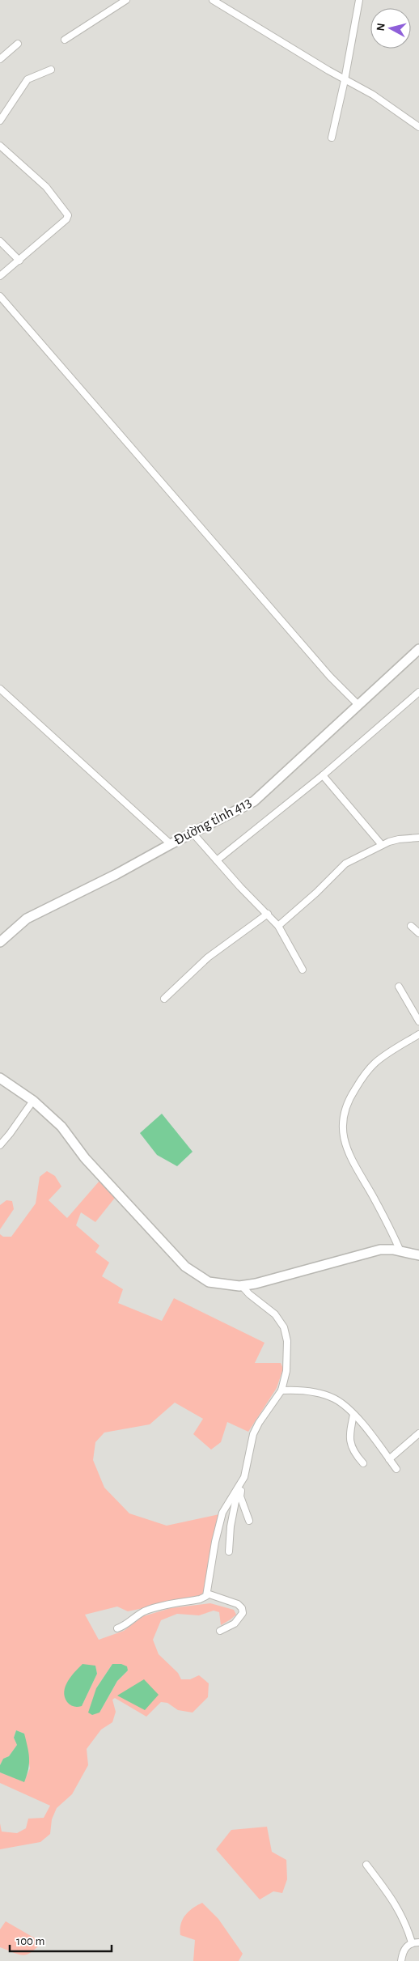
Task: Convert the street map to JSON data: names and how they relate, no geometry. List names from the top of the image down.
{
  "streets": {
    "main road": ["Đường tỉnh 413"]
  },
  "scale_bar": "100 m",
  "north": "left"
}
